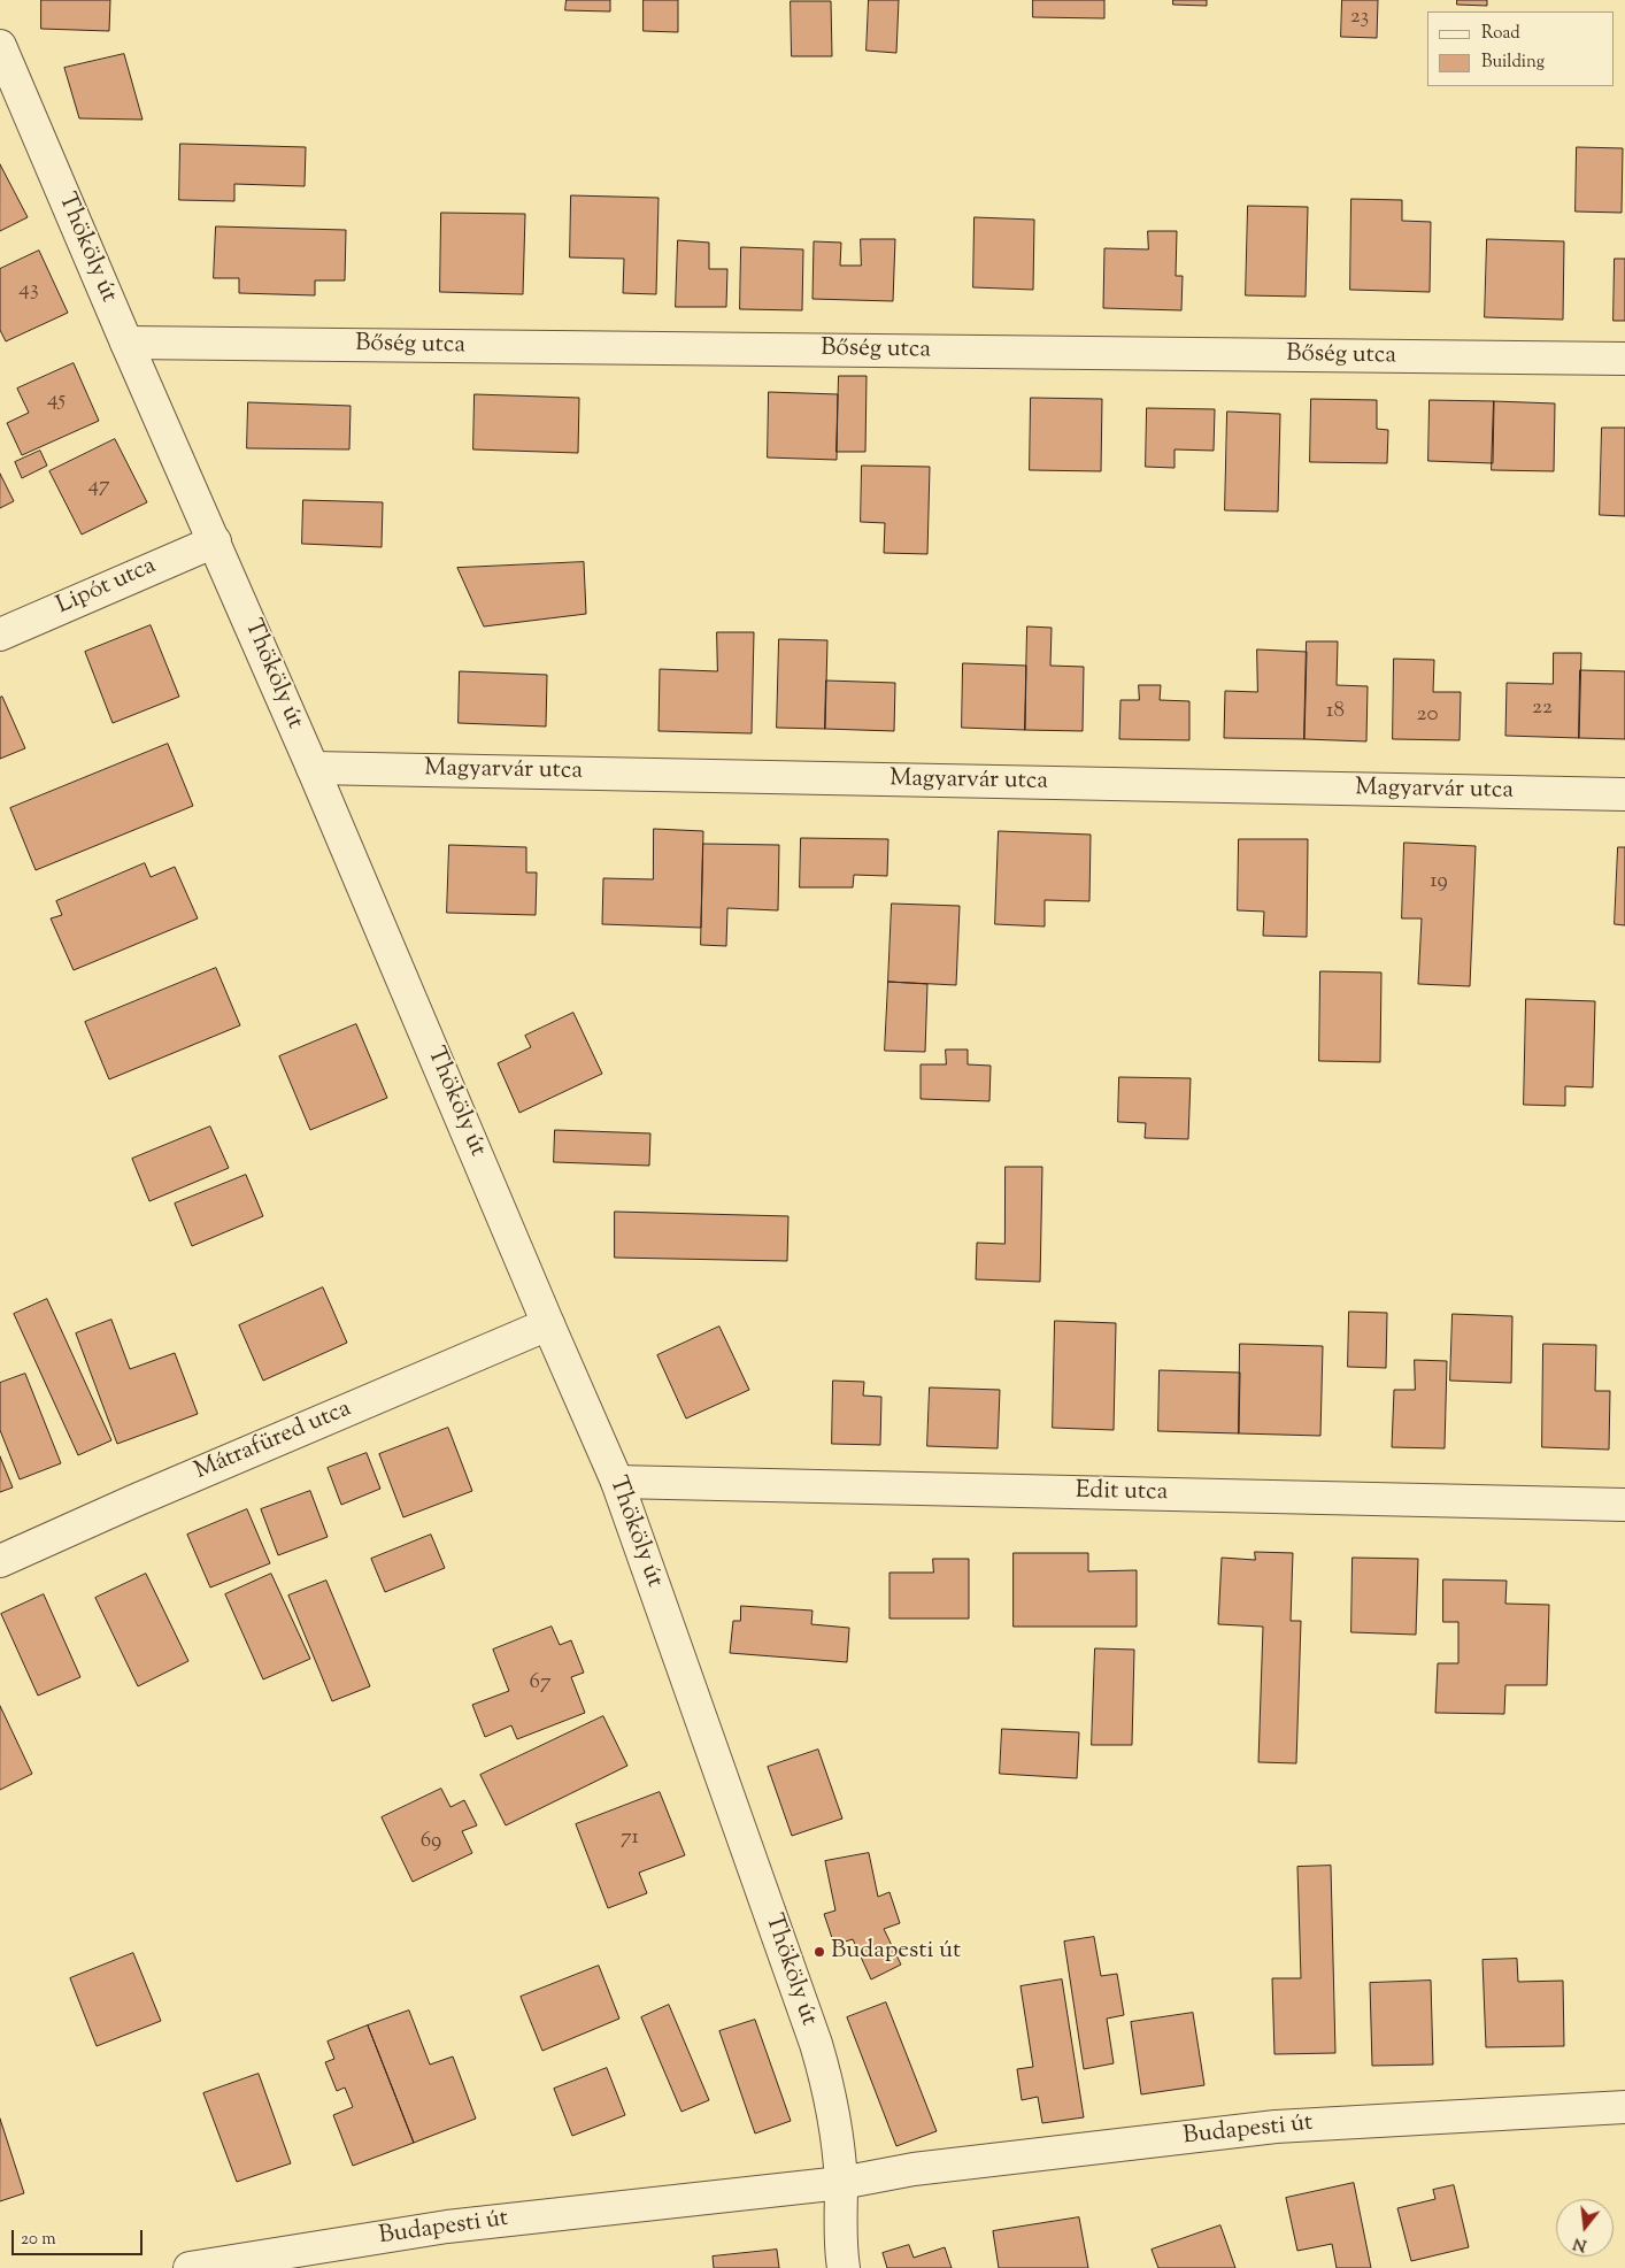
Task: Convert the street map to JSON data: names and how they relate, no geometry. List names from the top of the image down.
{
  "streets": {
    "street": [
      "Thököly út",
      "Bőség utca",
      "Lipót utca",
      "Magyarvár utca",
      "Mátrafüred utca",
      "Edit utca",
      "Budapesti út"
    ]
  },
  "crossings": [
    ["Thököly út", "Bőség utca"],
    ["Thököly út", "Lipót utca"],
    ["Thököly út", "Magyarvár utca"],
    ["Thököly út", "Mátrafüred utca"],
    ["Thököly út", "Edit utca"],
    ["Thököly út", "Budapesti út"]
  ],
  "places": ["Budapesti út"],
  "house_numbers": [
    "23",
    "43",
    "45",
    "47",
    "22",
    "18",
    "20",
    "19",
    "67",
    "71",
    "69"
  ],
  "legend": ["Road", "Building"],
  "scale_bar": "20 m",
  "north": "bottom"
}
